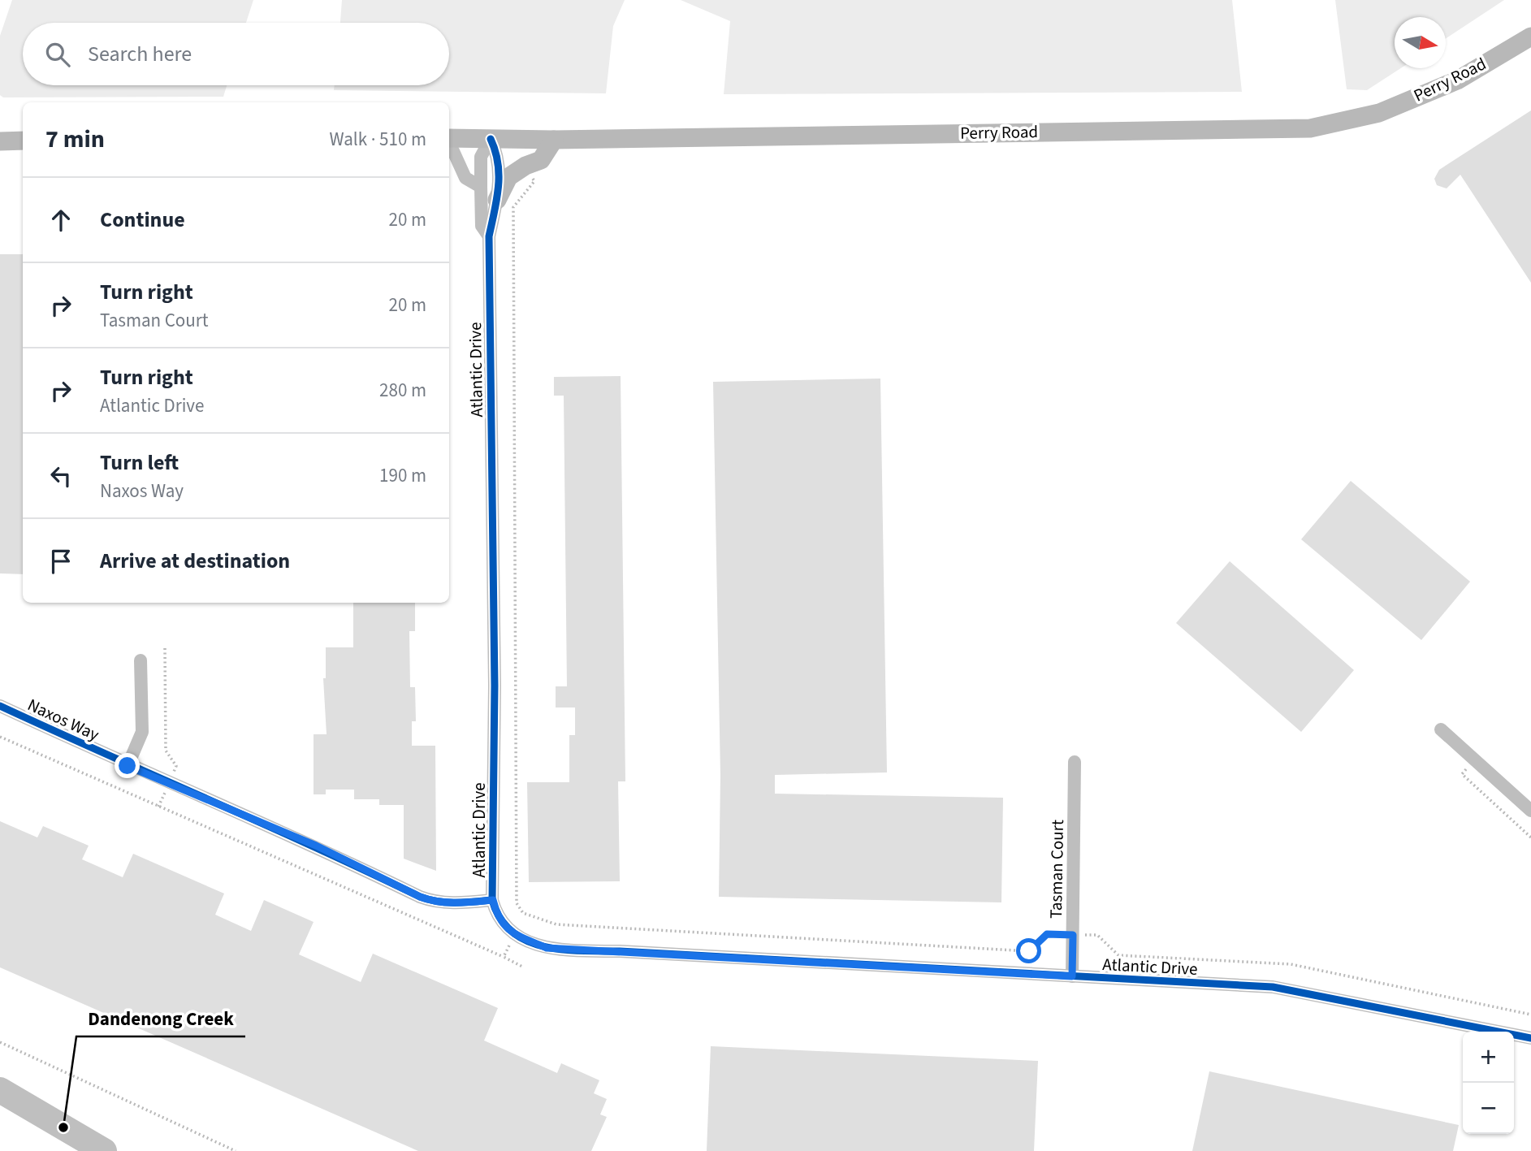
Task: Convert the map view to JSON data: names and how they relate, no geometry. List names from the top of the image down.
{
  "streets": {
    "main road": ["Perry Road"],
    "street": ["Atlantic Drive", "Naxos Way", "Tasman Court"]
  },
  "crossings": [
    ["Perry Road", "Atlantic Drive"],
    ["Atlantic Drive", "Naxos Way"],
    ["Atlantic Drive", "Tasman Court"]
  ],
  "places": ["Dandenong Creek"],
  "north": "right",
  "page": {
    "search": "Search here",
    "heading": ["7 min", "Walk · 510 m"],
    "list": [
      ["Continue", "20 m"],
      ["Turn right", "Tasman Court", "20 m"],
      ["Turn right", "Atlantic Drive", "280 m"],
      ["Turn left", "Naxos Way", "190 m"],
      "Arrive at destination"
    ],
    "map_buttons": ["+", "−"]
  }
}
